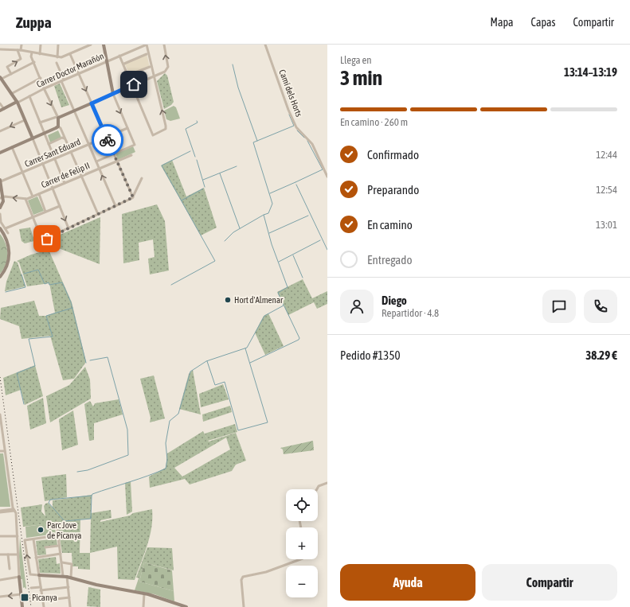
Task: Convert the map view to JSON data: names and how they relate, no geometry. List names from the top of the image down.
{
  "streets": {
    "street": [
      "Carrer Doctor Marañón",
      "Camí dels Horts",
      "Carrer Sant Eduard",
      "Carrer de Felip II"
    ]
  },
  "places": {
    "other": ["Hort d'Almenar", "Parc Jove de Picanya"],
    "transit": ["Picanya"]
  },
  "page": {
    "header": "Zuppa",
    "nav": ["Mapa", "Capas", "Compartir"],
    "heading": ["3 min", "Llega en", "13:14–13:19"],
    "panel": [
      "Diego",
      "Repartidor · 4.8",
      "Pedido #1350",
      "38.29 €"
    ],
    "bar": "En camino · 260 m",
    "list": [
      ["Confirmado", "12:44"],
      ["Preparando", "12:54"],
      ["En camino", "13:01"],
      "Entregado"
    ],
    "map_buttons": ["+", "−"],
    "buttons": ["Ayuda", "Compartir"]
  }
}
